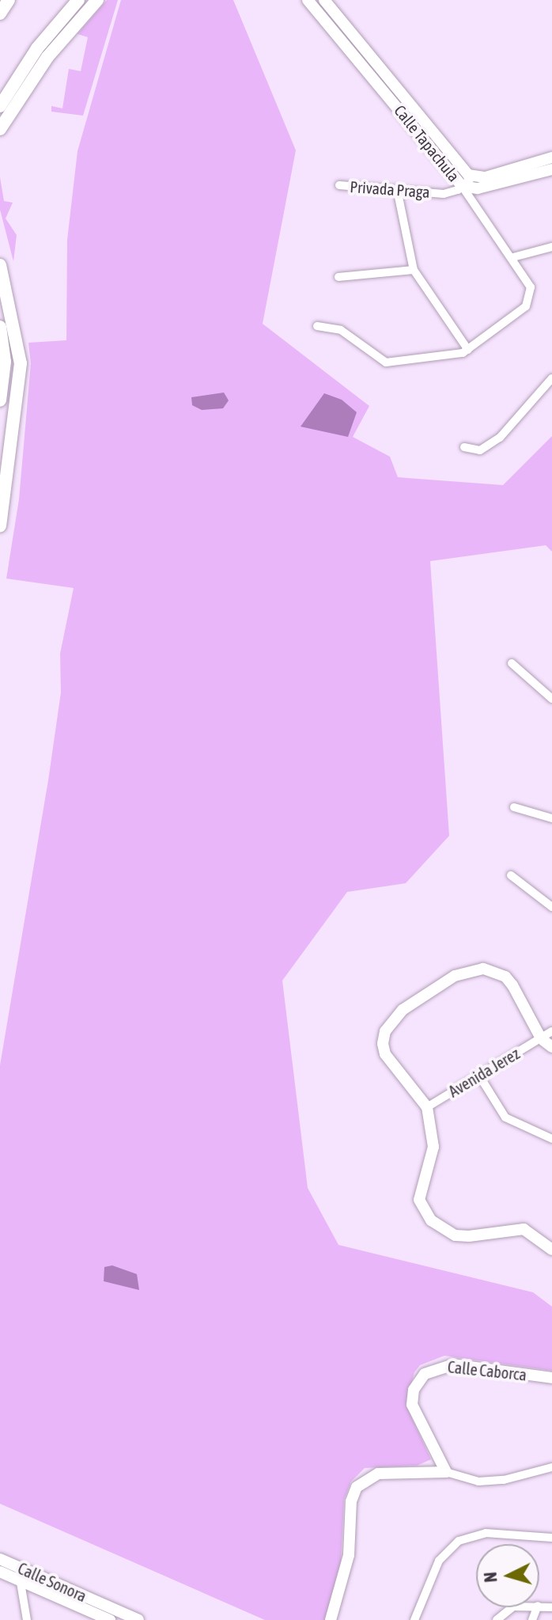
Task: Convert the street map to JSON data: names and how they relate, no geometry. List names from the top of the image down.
{
  "streets": {
    "street": [
      "Calle Tapachula",
      "Privada Praga",
      "Avenida Jerez",
      "Calle Caborca",
      "Calle Sonora"
    ]
  },
  "crossings": [
    ["Calle Tapachula", "Privada Praga"]
  ],
  "north": "left"
}
